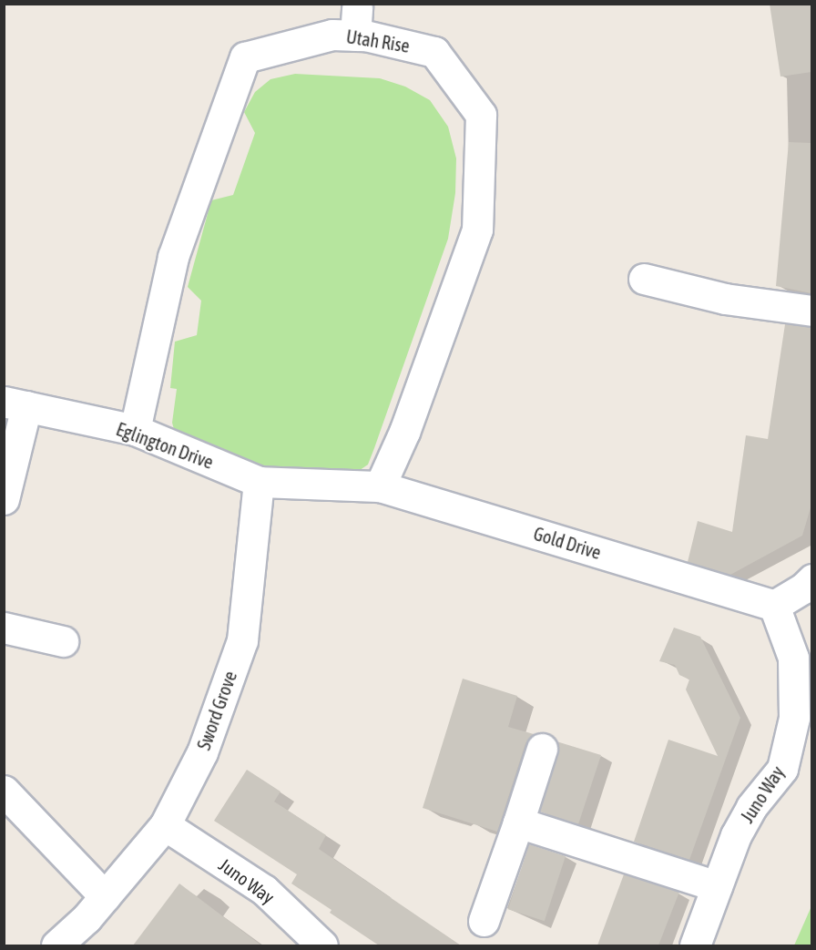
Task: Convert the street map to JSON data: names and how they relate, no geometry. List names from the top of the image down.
{
  "streets": {
    "street": [
      "Utah Rise",
      "Eglington Drive",
      "Gold Drive",
      "Sword Grove",
      "Juno Way"
    ]
  },
  "crossings": [
    ["Utah Rise", "Eglington Drive"],
    ["Utah Rise", "Gold Drive"],
    ["Eglington Drive", "Gold Drive"],
    ["Eglington Drive", "Sword Grove"],
    ["Gold Drive", "Sword Grove"],
    ["Gold Drive", "Juno Way"],
    ["Sword Grove", "Juno Way"]
  ]
}
